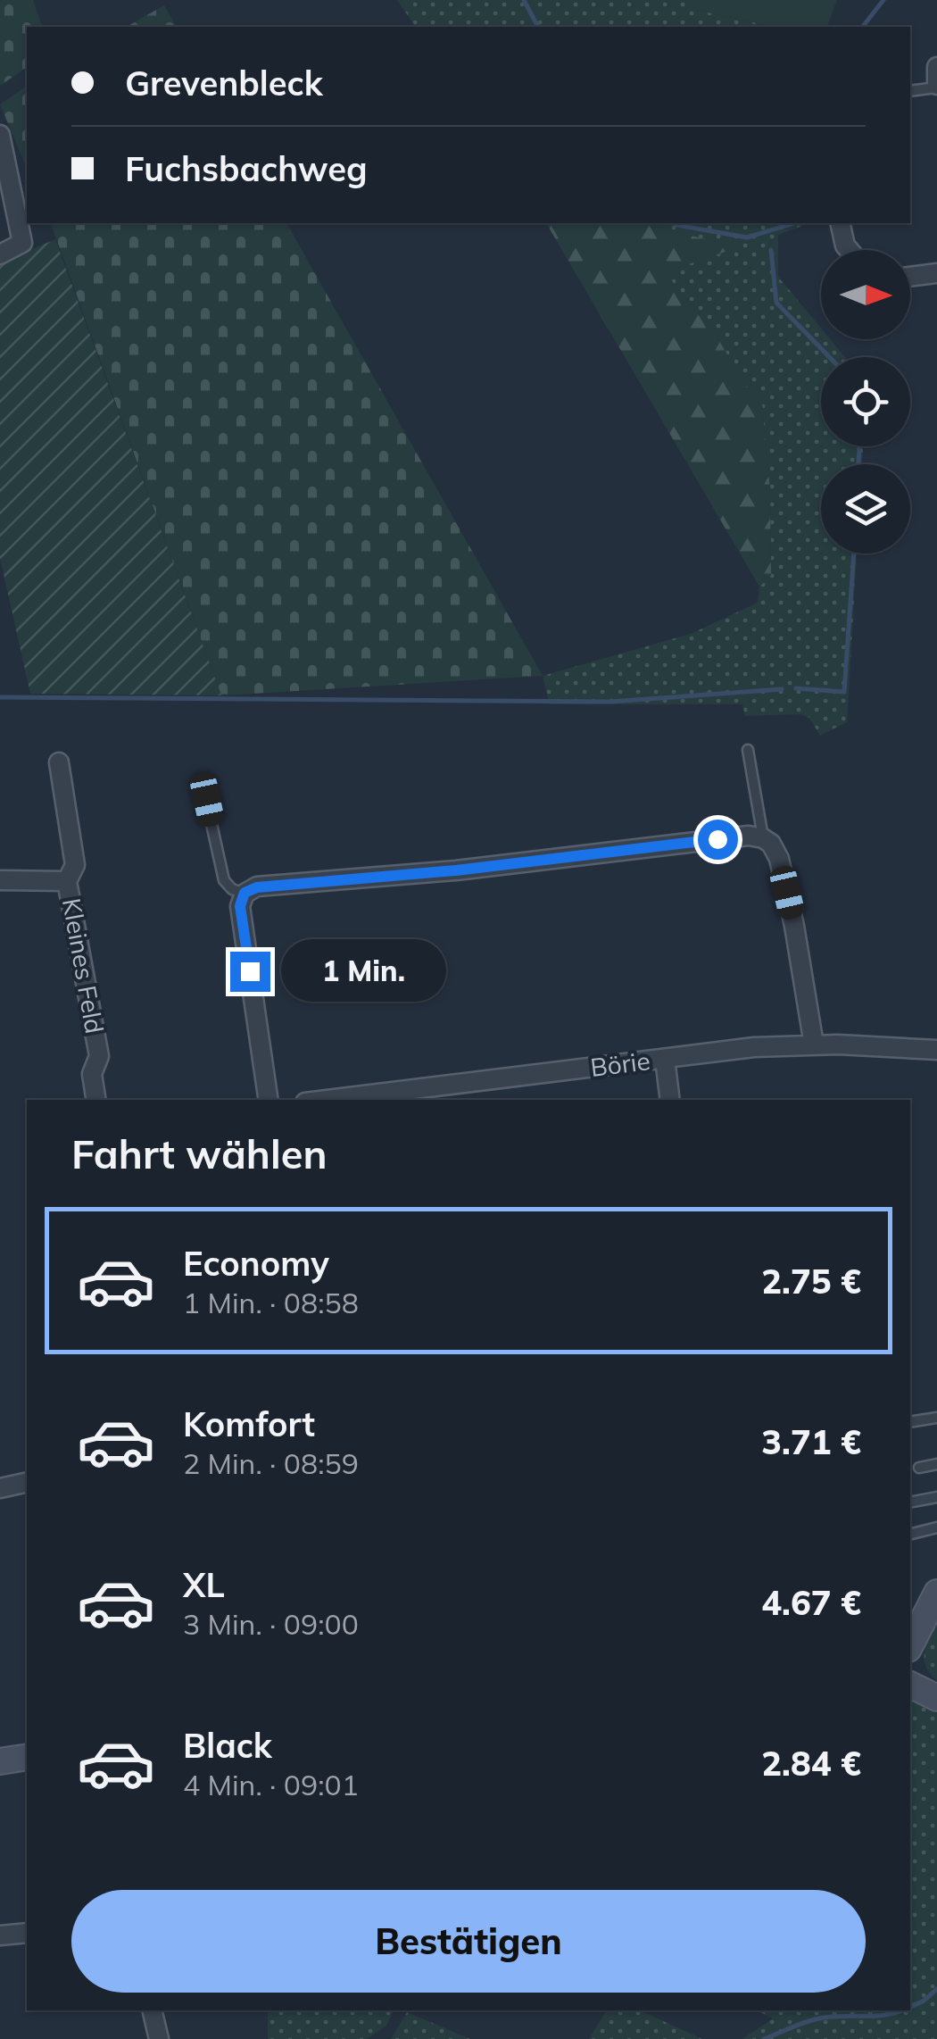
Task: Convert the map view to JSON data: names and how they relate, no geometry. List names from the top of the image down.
{
  "streets": {
    "street": ["Kleines Feld", "Börie"]
  },
  "north": "right",
  "page": {
    "banner": ["Grevenbleck", "Fuchsbachweg"],
    "bubble": "1 Min.",
    "heading": "Fahrt wählen",
    "list": [
      {
        "name": "Economy",
        "note": "1 Min. · 08:58",
        "value": "2.75 €"
      },
      {
        "name": "Komfort",
        "note": "2 Min. · 08:59",
        "value": "3.71 €"
      },
      {
        "name": "XL",
        "note": "3 Min. · 09:00",
        "value": "4.67 €"
      },
      {
        "name": "Black",
        "note": "4 Min. · 09:01",
        "value": "2.84 €"
      }
    ],
    "buttons": "Bestätigen"
  }
}
